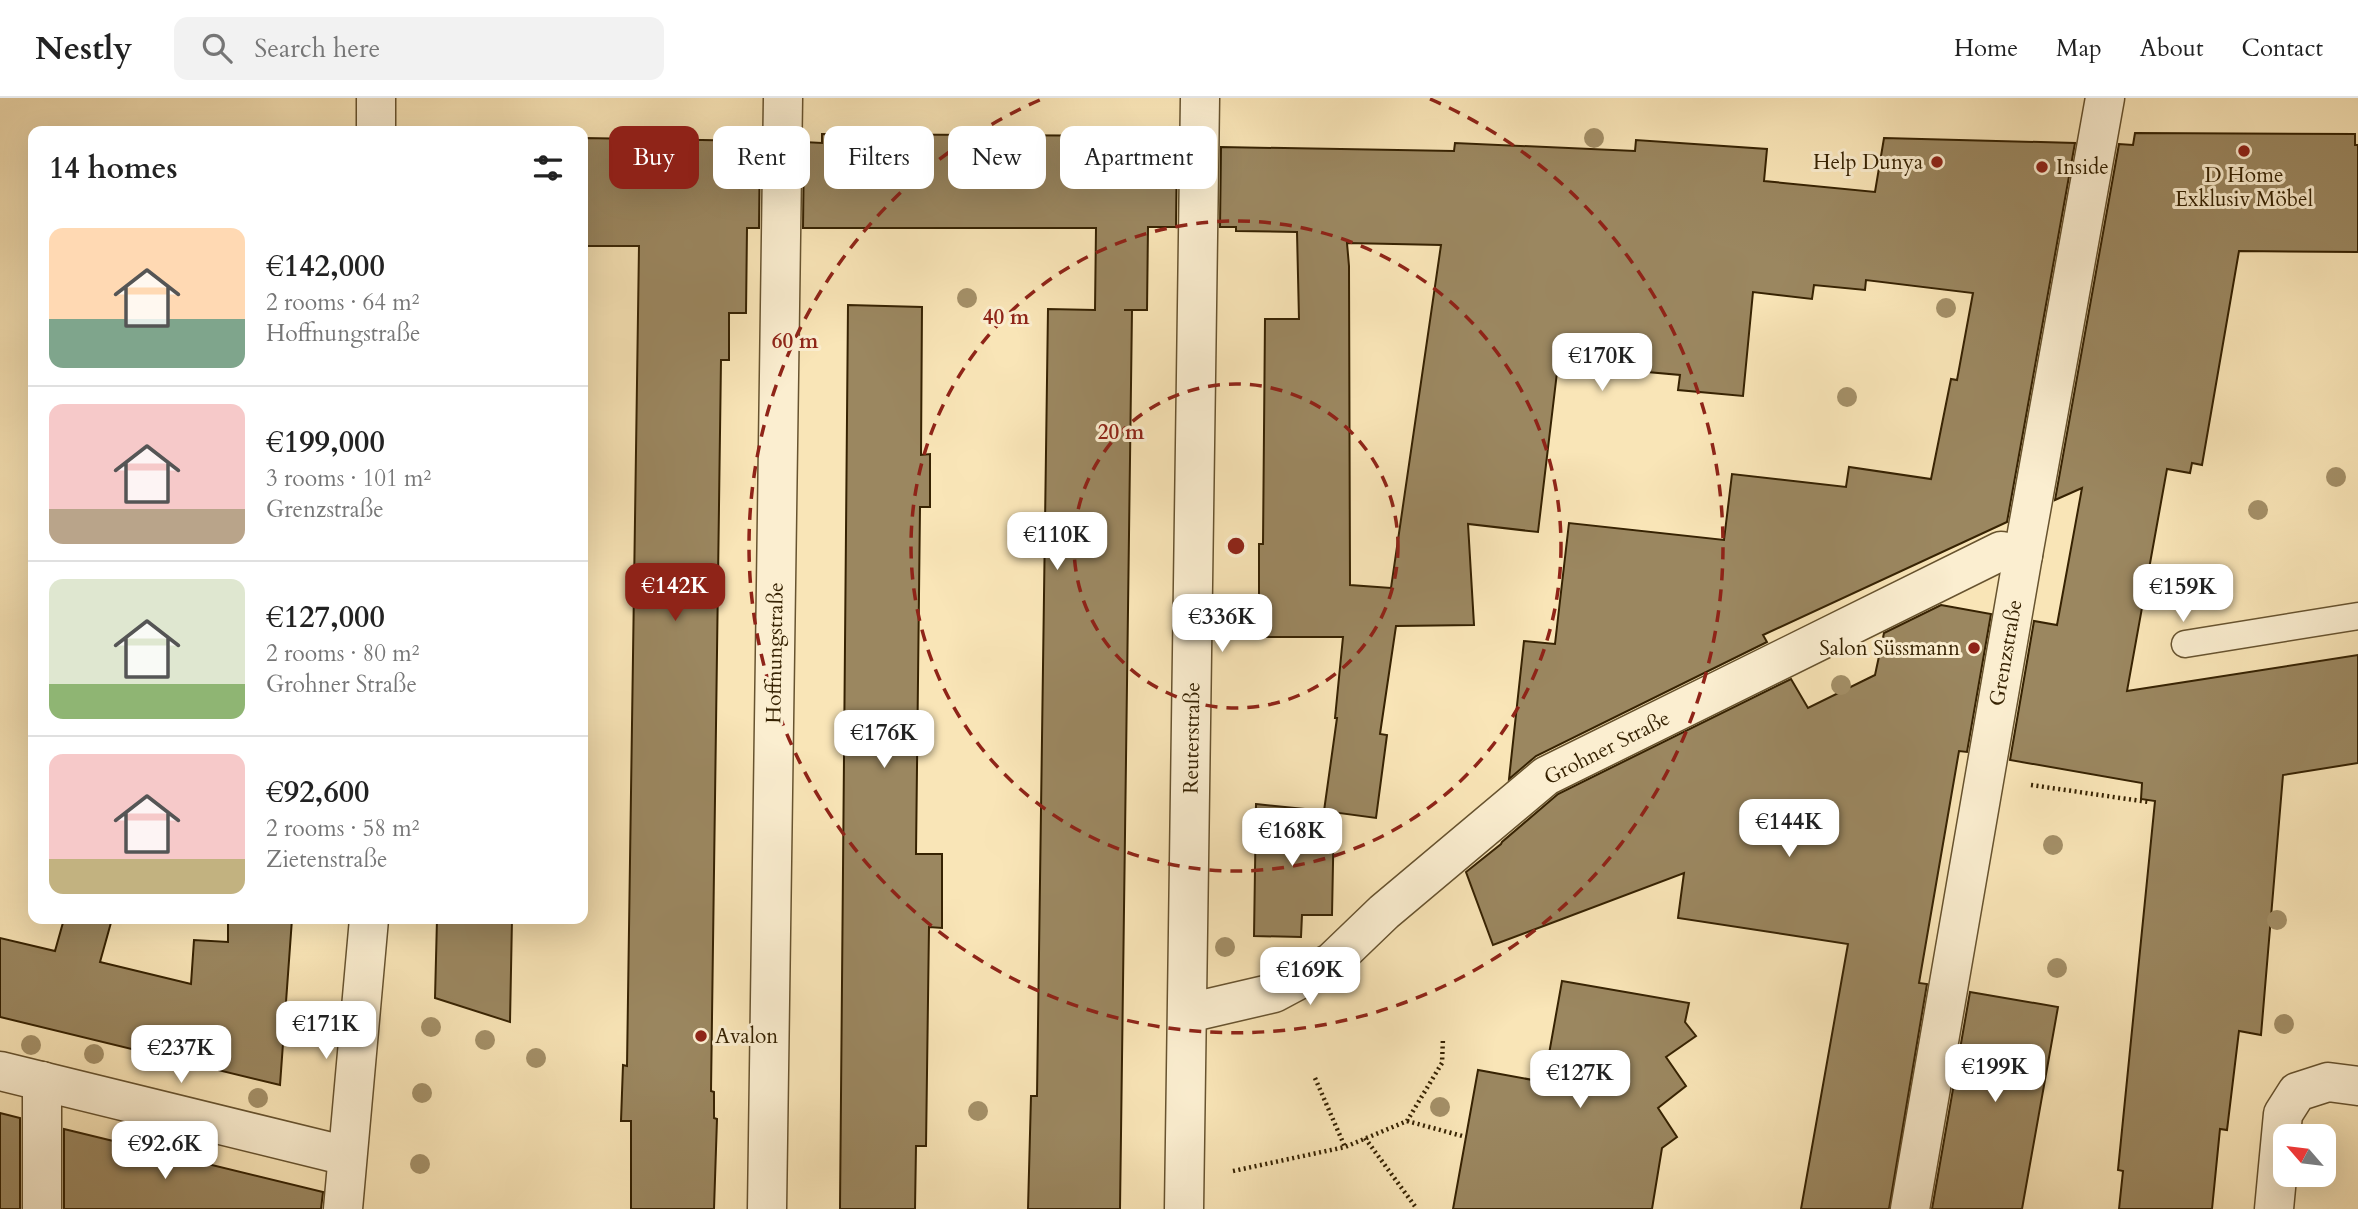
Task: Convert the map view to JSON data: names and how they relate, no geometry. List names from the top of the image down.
{
  "streets": {
    "street": [
      "Hoffnungstraße",
      "Grenzstraße",
      "Reuterstraße",
      "Grohner Straße"
    ]
  },
  "crossings": [
    ["Grenzstraße", "Grohner Straße"],
    ["Reuterstraße", "Grohner Straße"]
  ],
  "places": [
    "D Home Exklusiv Möbel",
    "Help Dunya",
    "Inside",
    "Salon Süssmann",
    "Avalon"
  ],
  "north": "top left",
  "page": {
    "header": "Nestly",
    "search": "Search here",
    "nav": [
      "Home",
      "Map",
      "About",
      "Contact"
    ],
    "chip": [
      "Buy",
      "Rent",
      "Filters",
      "New",
      "Apartment"
    ],
    "heading": "14 homes",
    "list": [
      {
        "name": "€142,000",
        "note": "2 rooms · 64 m² · Hoffnungstraße"
      },
      {
        "name": "€199,000",
        "note": "3 rooms · 101 m² · Grenzstraße"
      },
      {
        "name": "€127,000",
        "note": "2 rooms · 80 m² · Grohner Straße"
      },
      {
        "name": "€92,600",
        "note": "2 rooms · 58 m² · Zietenstraße"
      }
    ],
    "price": [
      "€170K",
      "€110K",
      "€142K",
      "€159K",
      "€336K",
      "€176K",
      "€144K",
      "€168K",
      "€169K",
      "€171K",
      "€237K",
      "€199K",
      "€127K",
      "€92.6K"
    ]
  },
  "rings": ["40 m", "60 m", "20 m"]
}
